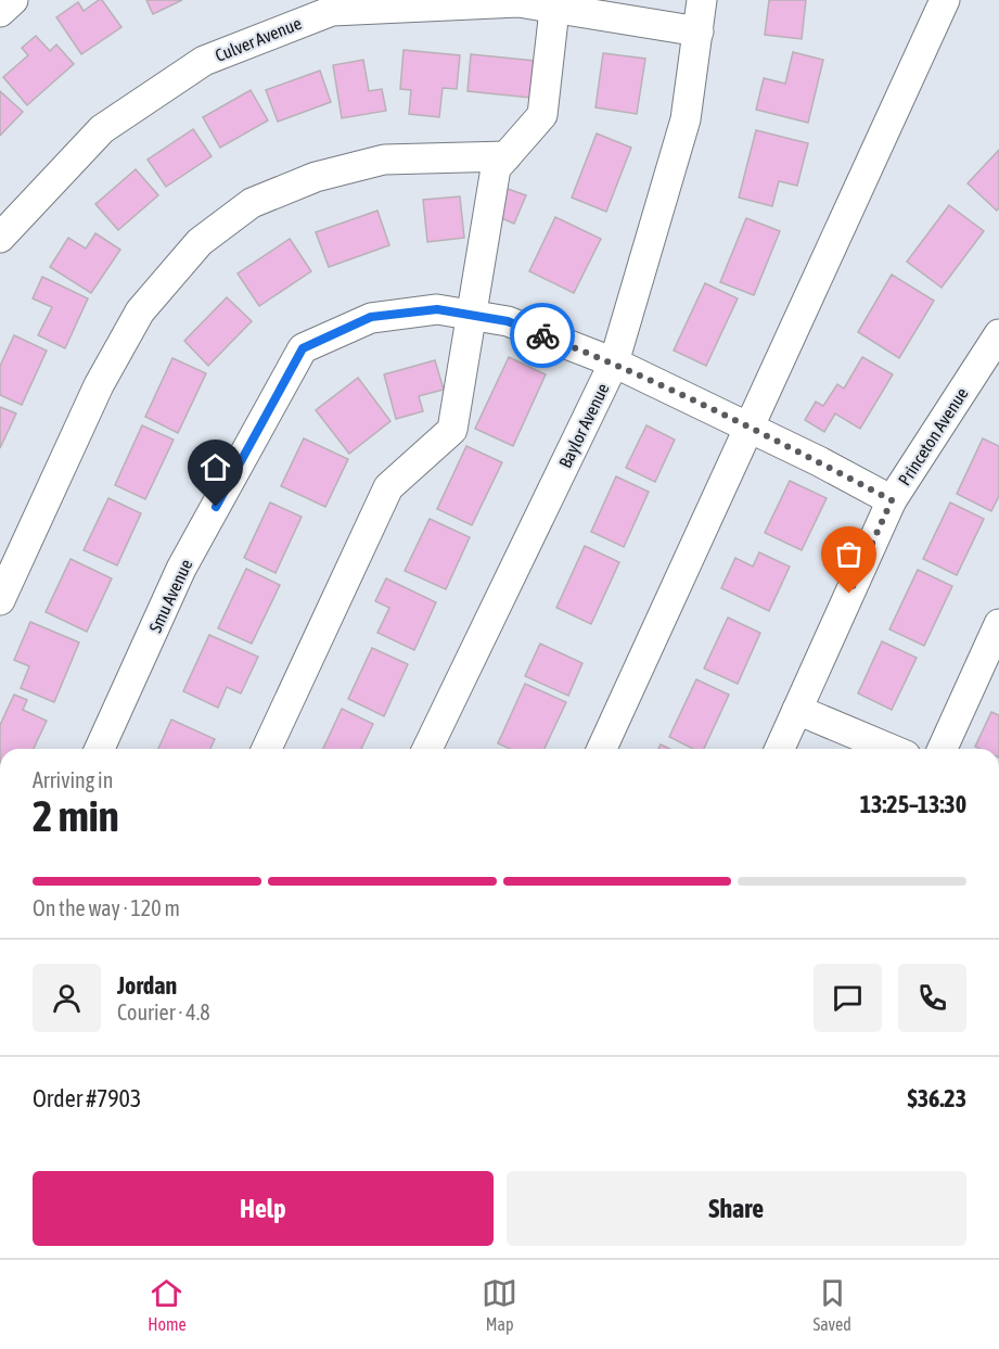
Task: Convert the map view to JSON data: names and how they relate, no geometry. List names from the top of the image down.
{
  "streets": {
    "street": [
      "Culver Avenue",
      "Baylor Avenue",
      "Princeton Avenue",
      "Smu Avenue"
    ]
  },
  "crossings": [
    ["Culver Avenue", "Baylor Avenue"],
    ["Baylor Avenue", "Smu Avenue"],
    ["Princeton Avenue", "Smu Avenue"]
  ],
  "page": {
    "heading": ["2 min", "Arriving in", "13:25–13:30"],
    "panel": [
      "Jordan",
      "Courier · 4.8",
      "Order #7903",
      "$36.23"
    ],
    "bar": "On the way · 120 m",
    "buttons": ["Help", "Share"],
    "tabs": ["Home", "Map", "Saved"]
  }
}
